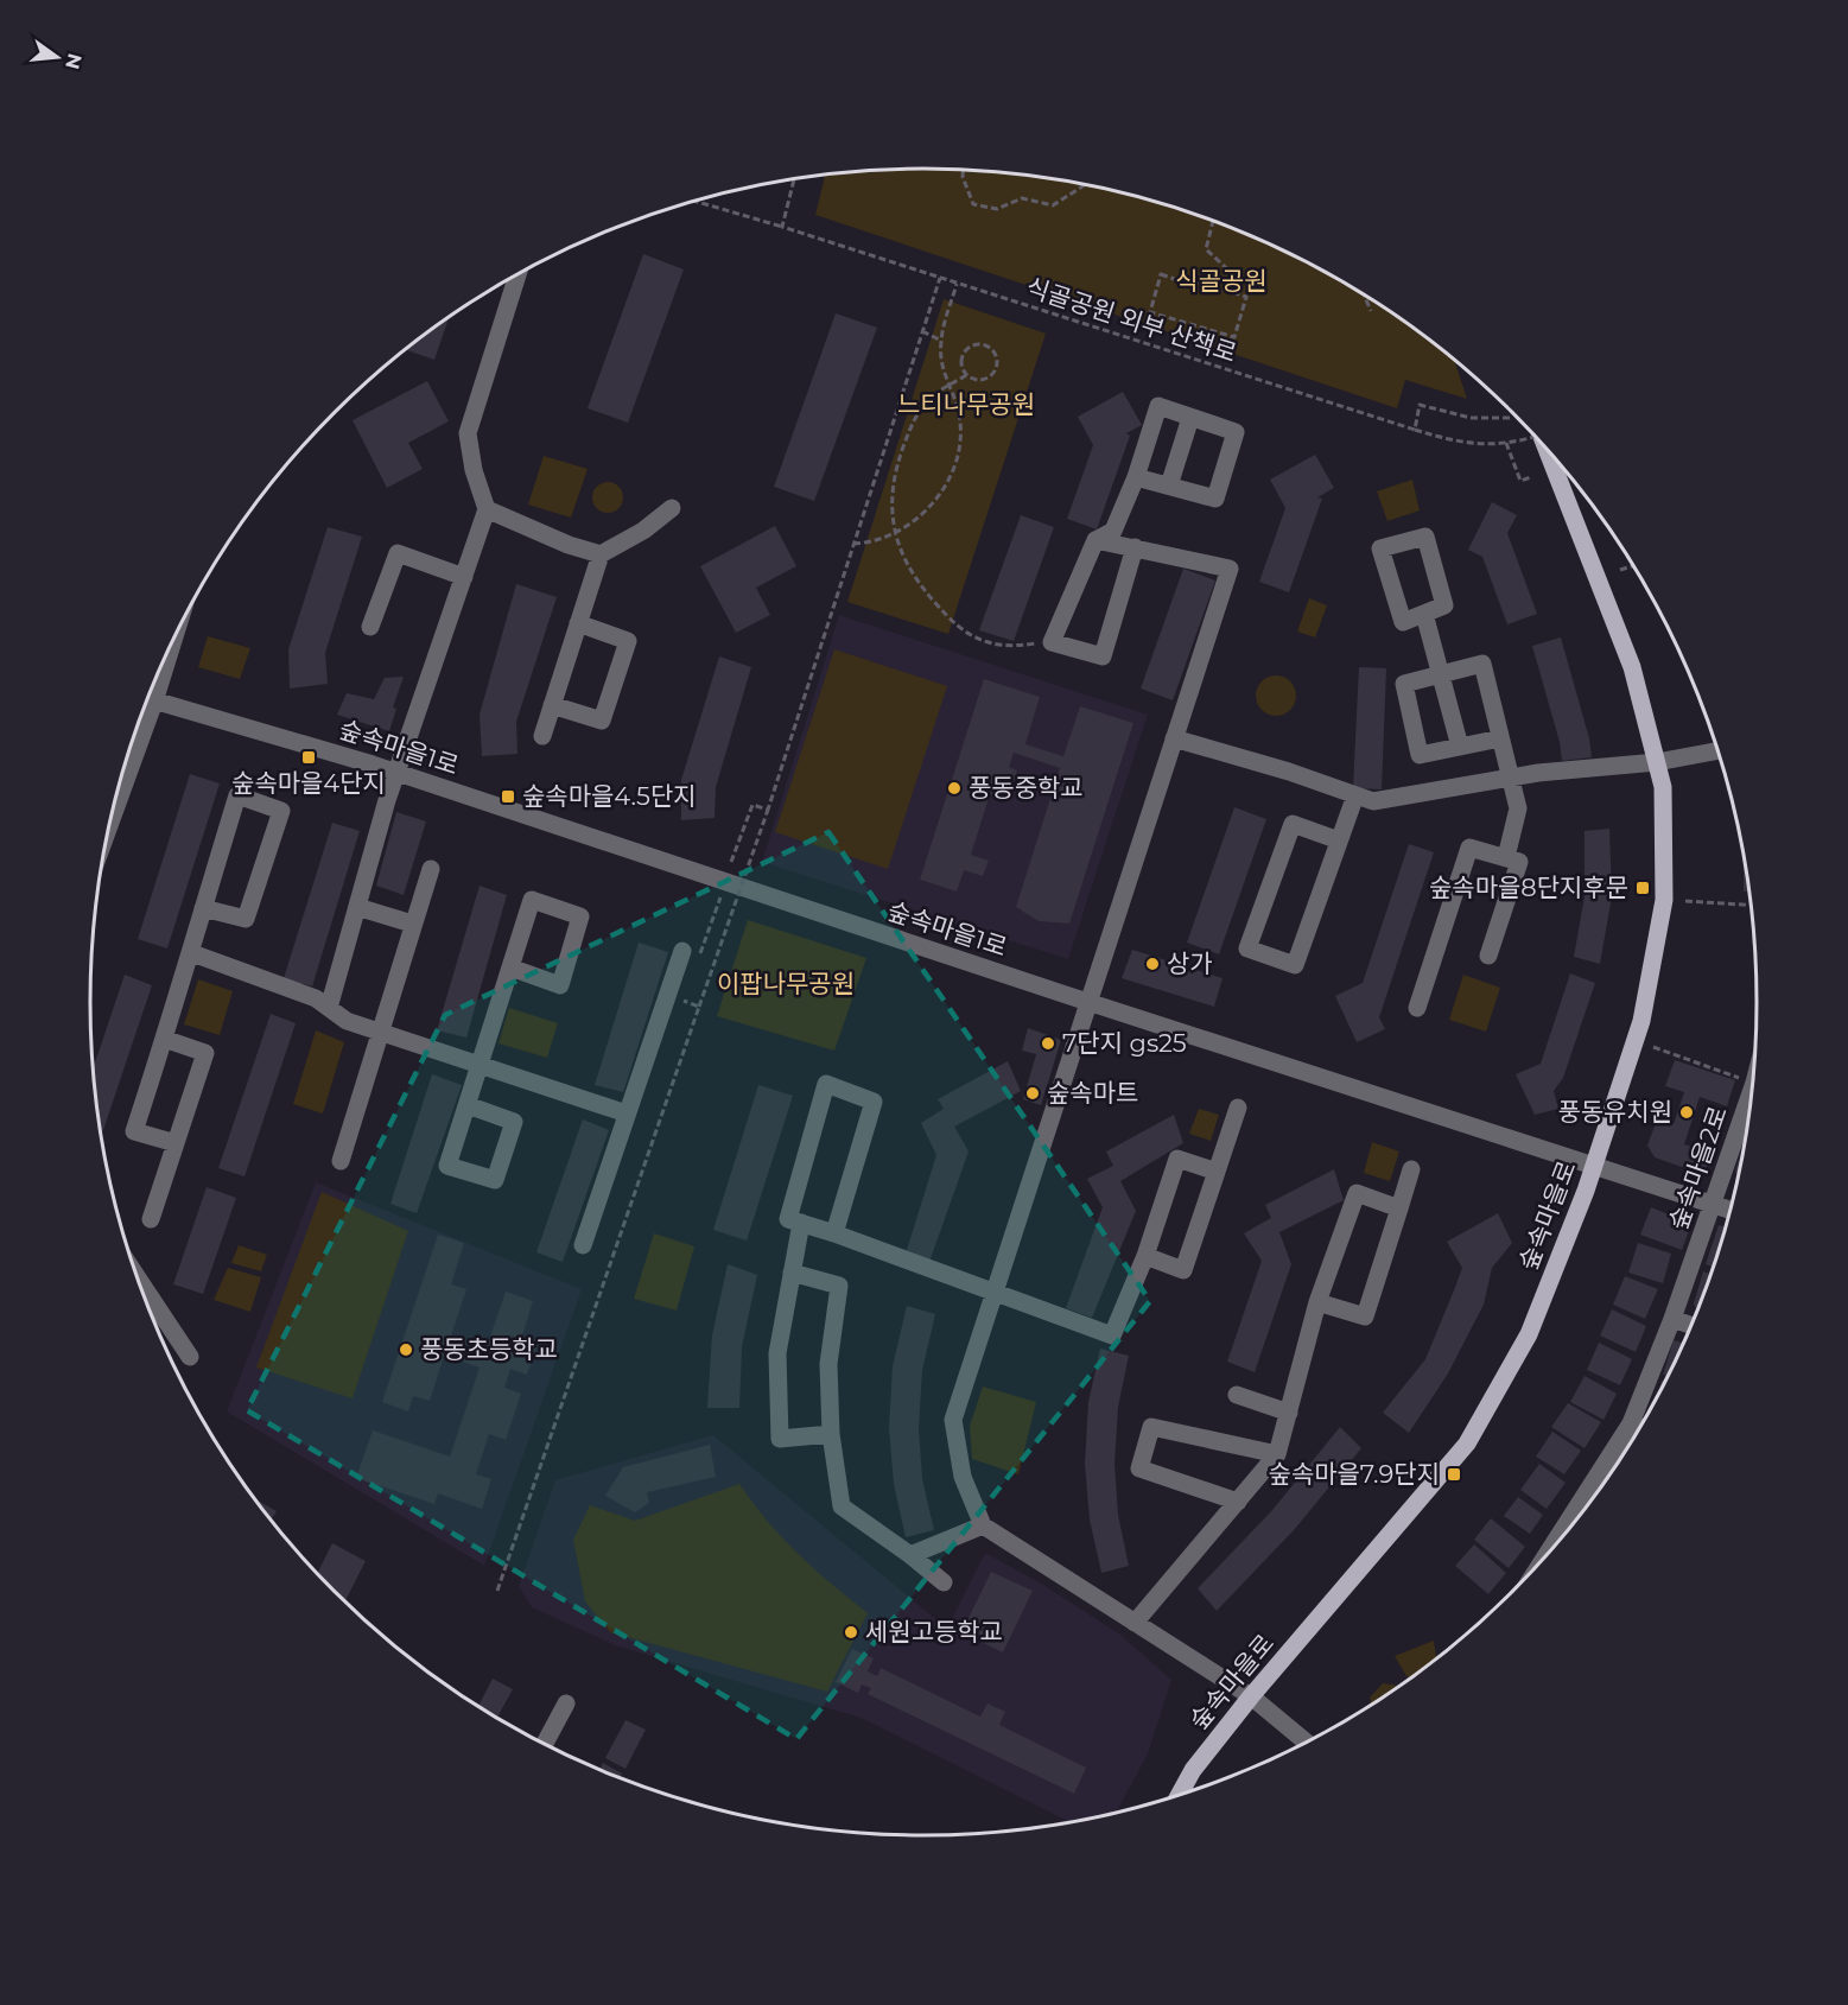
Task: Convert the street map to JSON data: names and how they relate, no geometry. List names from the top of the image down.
{
  "streets": {
    "main road": ["숲속마을로"],
    "street": ["숲속마을1로", "숲속마을2로"],
    "path": ["식골공원 외부 산책로"]
  },
  "crossings": [
    ["숲속마을1로", "숲속마을2로"],
    ["숲속마을1로", "숲속마을로"]
  ],
  "parks": ["식골공원", "느티나무공원", "이팝나무공원"],
  "places": {
    "transit": [
      "숲속마을4단지",
      "숲속마을4.5단지",
      "숲속마을8단지후문",
      "숲속마을7.9단지"
    ],
    "other": [
      "풍동중학교",
      "상가",
      "7단지 gs25",
      "숲속마트",
      "풍동유치원",
      "풍동초등학교",
      "세원고등학교"
    ]
  },
  "north": "right"
}
